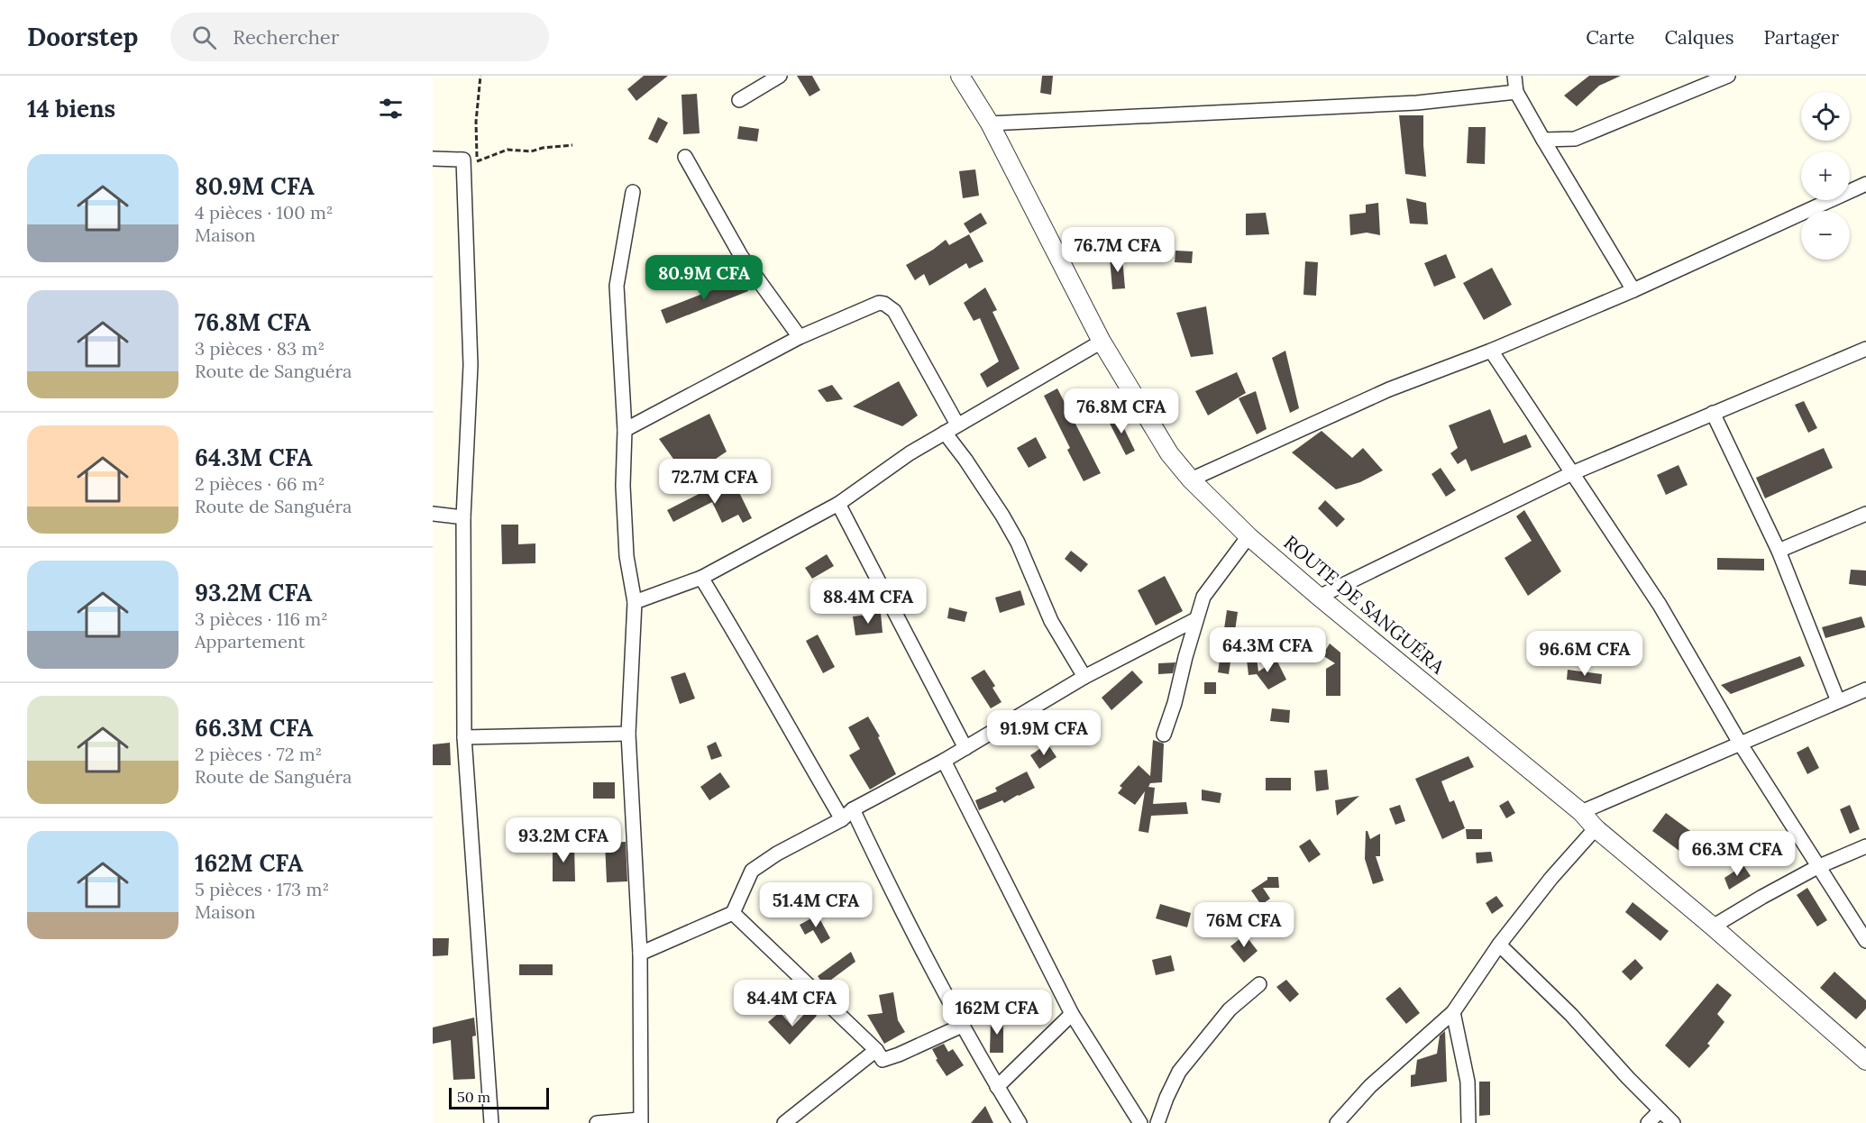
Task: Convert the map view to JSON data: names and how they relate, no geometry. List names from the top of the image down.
{
  "streets": {
    "street": ["ROUTE DE SANGUÉRA"]
  },
  "scale_bar": "50 m",
  "page": {
    "header": "Doorstep",
    "search": "Rechercher",
    "nav": ["Carte", "Calques", "Partager"],
    "heading": "14 biens",
    "map_buttons": ["+", "−"],
    "list": [
      {
        "name": "80.9M CFA",
        "note": "4 pièces · 100 m² · Maison"
      },
      {
        "name": "76.8M CFA",
        "note": "3 pièces · 83 m² · Route de Sanguéra"
      },
      {
        "name": "64.3M CFA",
        "note": "2 pièces · 66 m² · Route de Sanguéra"
      },
      {
        "name": "93.2M CFA",
        "note": "3 pièces · 116 m² · Appartement"
      },
      {
        "name": "66.3M CFA",
        "note": "2 pièces · 72 m² · Route de Sanguéra"
      },
      {
        "name": "162M CFA",
        "note": "5 pièces · 173 m² · Maison"
      }
    ],
    "price": [
      "76.7M CFA",
      "80.9M CFA",
      "76.8M CFA",
      "72.7M CFA",
      "88.4M CFA",
      "64.3M CFA",
      "96.6M CFA",
      "91.9M CFA",
      "93.2M CFA",
      "66.3M CFA",
      "51.4M CFA",
      "76M CFA",
      "84.4M CFA",
      "162M CFA"
    ],
    "scale": "50 m"
  }
}
